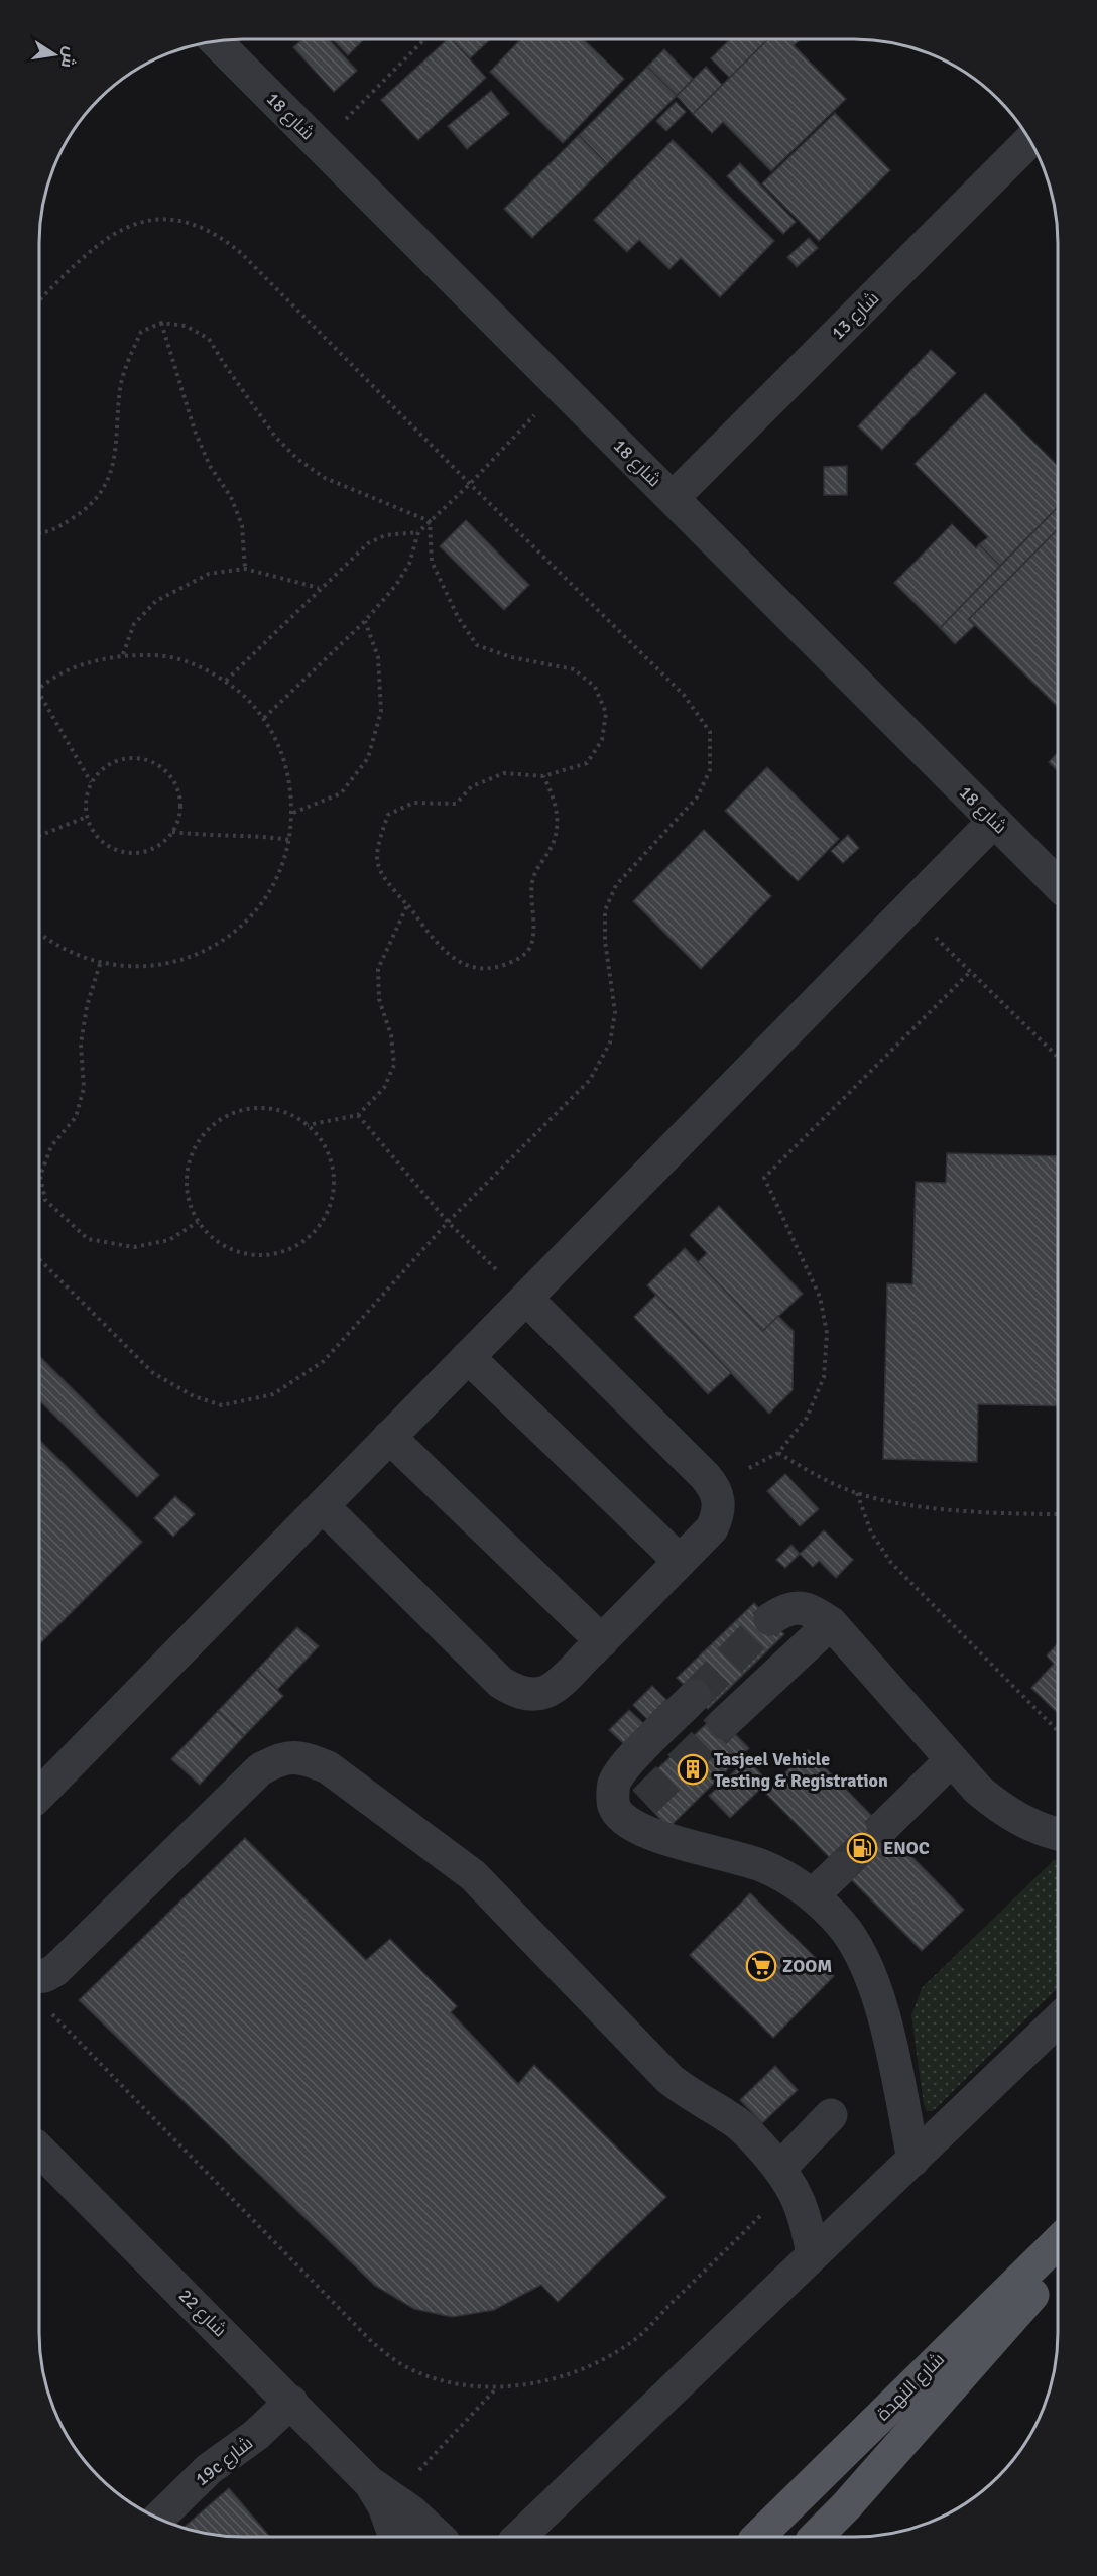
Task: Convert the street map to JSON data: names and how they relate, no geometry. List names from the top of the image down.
{
  "streets": {
    "main road": ["شارع النهدة"],
    "street": [
      "شارع 18",
      "شارع 13",
      "شارع 22",
      "19c شارع"
    ]
  },
  "crossings": [
    ["شارع 18", "شارع 13"],
    ["شارع 22", "19c شارع"]
  ],
  "places": {
    "building": ["Tasjeel Vehicle Testing & Registration"],
    "fuel station": ["ENOC"],
    "supermarket": ["ZOOM"]
  },
  "north": "right"
}
